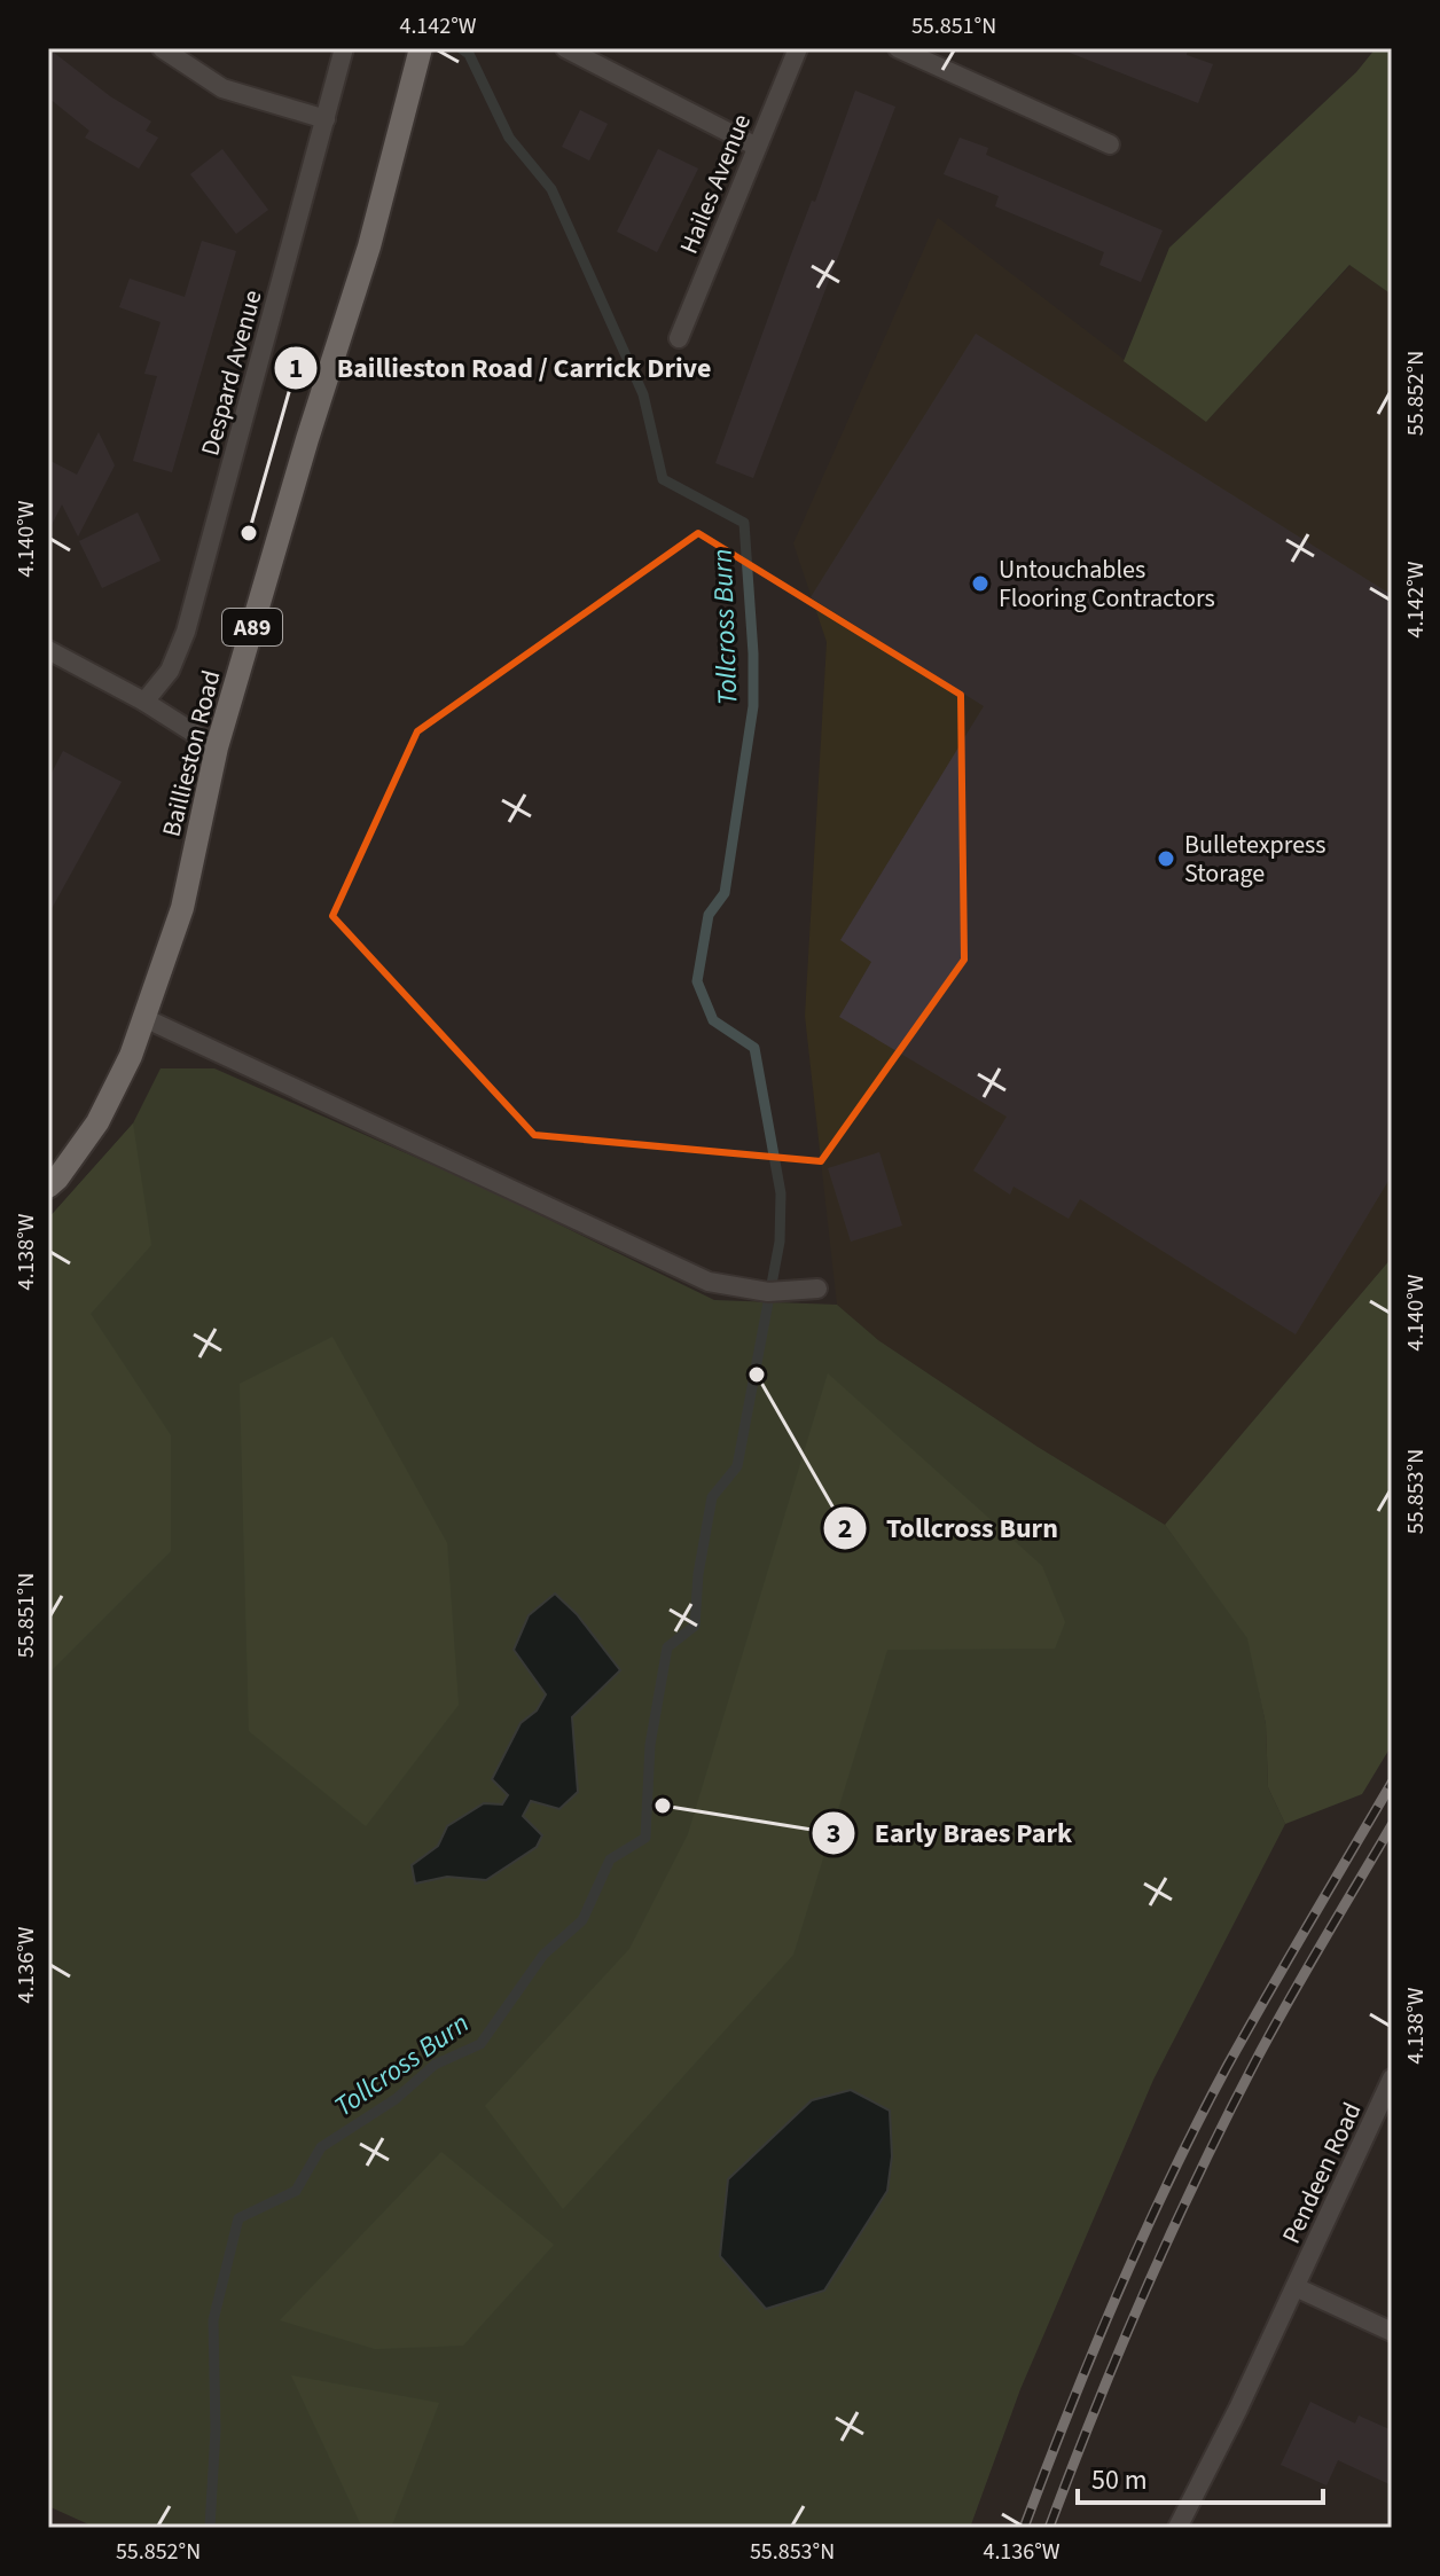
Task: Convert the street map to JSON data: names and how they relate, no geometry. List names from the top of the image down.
{
  "streets": {
    "main road": ["A89", "Baillieston Road"],
    "street": ["Hailes Avenue", "Despard Avenue", "Pendeen Road"]
  },
  "water": ["Tollcross Burn"],
  "places": [
    "Baillieston Road / Carrick Drive",
    "Untouchables Flooring Contractors",
    "Bulletexpress Storage",
    "Tollcross Burn",
    "Early Braes Park"
  ],
  "scale_bar": "50 m",
  "coordinates": [
    "4.142°W",
    "55.851°N",
    "55.852°N",
    "4.140°W",
    "4.138°W",
    "55.853°N",
    "4.136°W"
  ]
}
